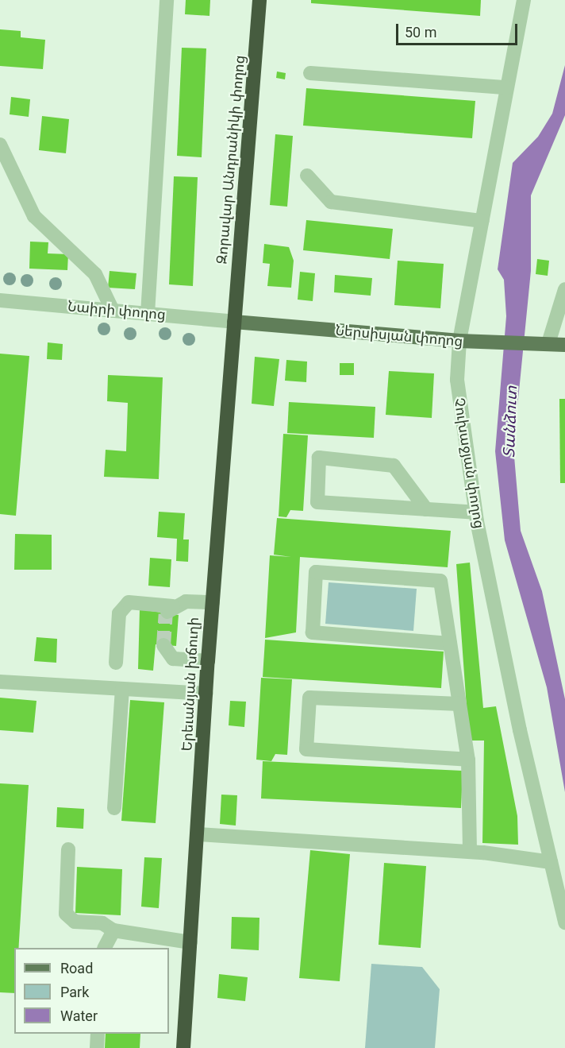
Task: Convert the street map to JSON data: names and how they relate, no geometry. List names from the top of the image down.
{
  "streets": {
    "highway": ["Զորավար Անդրանիկի փողոց", "Երեւանյան խճուղի"],
    "main road": ["Ներսիսյան փողոց"],
    "street": ["Նաիրի փողոց", "Չուխաջյան փողոց"]
  },
  "crossings": [
    ["Զորավար Անդրանիկի փողոց", "Նաիրի փողոց"],
    ["Զորավար Անդրանիկի փողոց", "Ներսիսյան փողոց"],
    ["Զորավար Անդրանիկի փողոց", "Երեւանյան խճուղի"],
    ["Նաիրի փողոց", "Ներսիսյան փողոց"],
    ["Նաիրի փողոց", "Երեւանյան խճուղի"],
    ["Ներսիսյան փողոց", "Չուխաջյան փողոց"],
    ["Ներսիսյան փողոց", "Երեւանյան խճուղի"]
  ],
  "water": ["Տանձուտ"],
  "legend": ["Road", "Park", "Water"],
  "scale_bar": "50 m"
}
